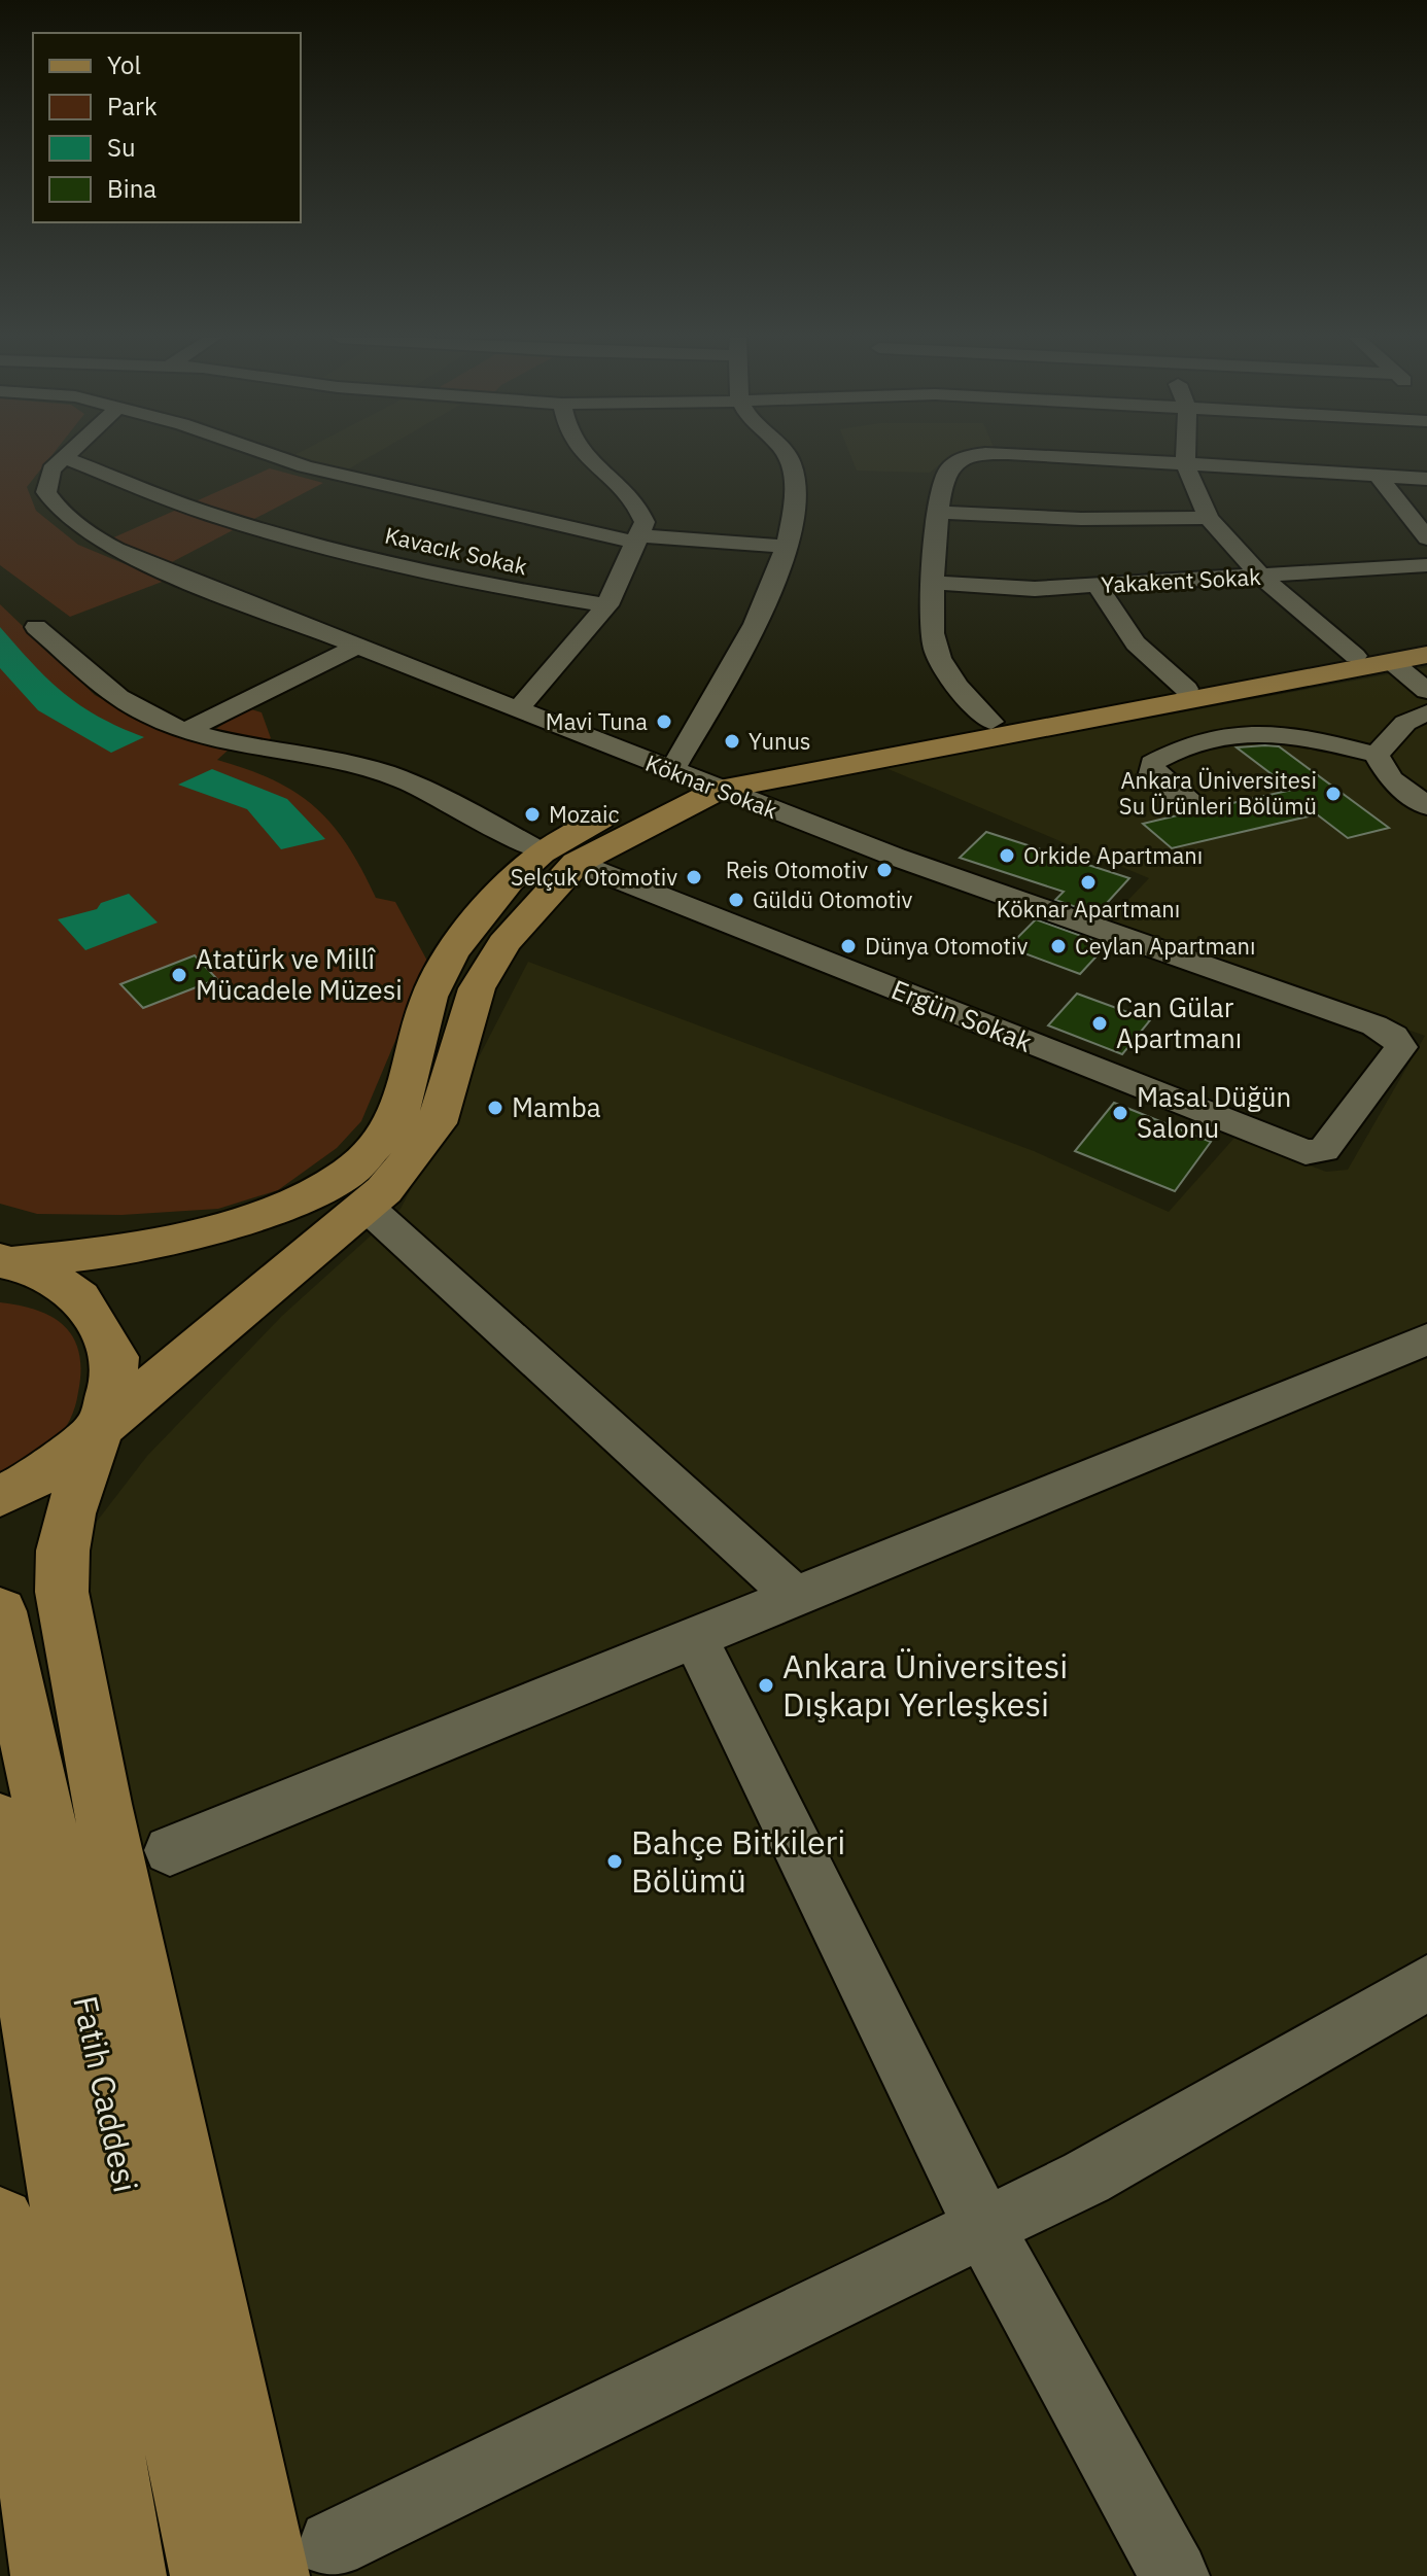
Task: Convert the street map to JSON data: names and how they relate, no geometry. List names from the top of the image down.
{
  "streets": {
    "main road": ["Fatih Caddesi"],
    "street": [
      "Kavacık Sokak",
      "Yakakent Sokak",
      "Köknar Sokak",
      "Ergün Sokak"
    ]
  },
  "crossings": [
    ["Köknar Sokak", "Ergün Sokak"]
  ],
  "places": [
    "Mavi Tuna",
    "Yunus",
    "Ankara Üniversitesi Su Ürünleri Bölümü",
    "Mozaic",
    "Orkide Apartmanı",
    "Reis Otomotiv",
    "Selçuk Otomotiv",
    "Köknar Apartmanı",
    "Güldü Otomotiv",
    "Dünya Otomotiv",
    "Ceylan Apartmanı",
    "Atatürk ve Millî Mücadele Müzesi",
    "Can Gülar Apartmanı",
    "Mamba",
    "Masal Düğün Salonu",
    "Ankara Üniversitesi Dışkapı Yerleşkesi",
    "Bahçe Bitkileri Bölümü"
  ],
  "legend": [
    "Yol",
    "Park",
    "Su",
    "Bina"
  ]
}
